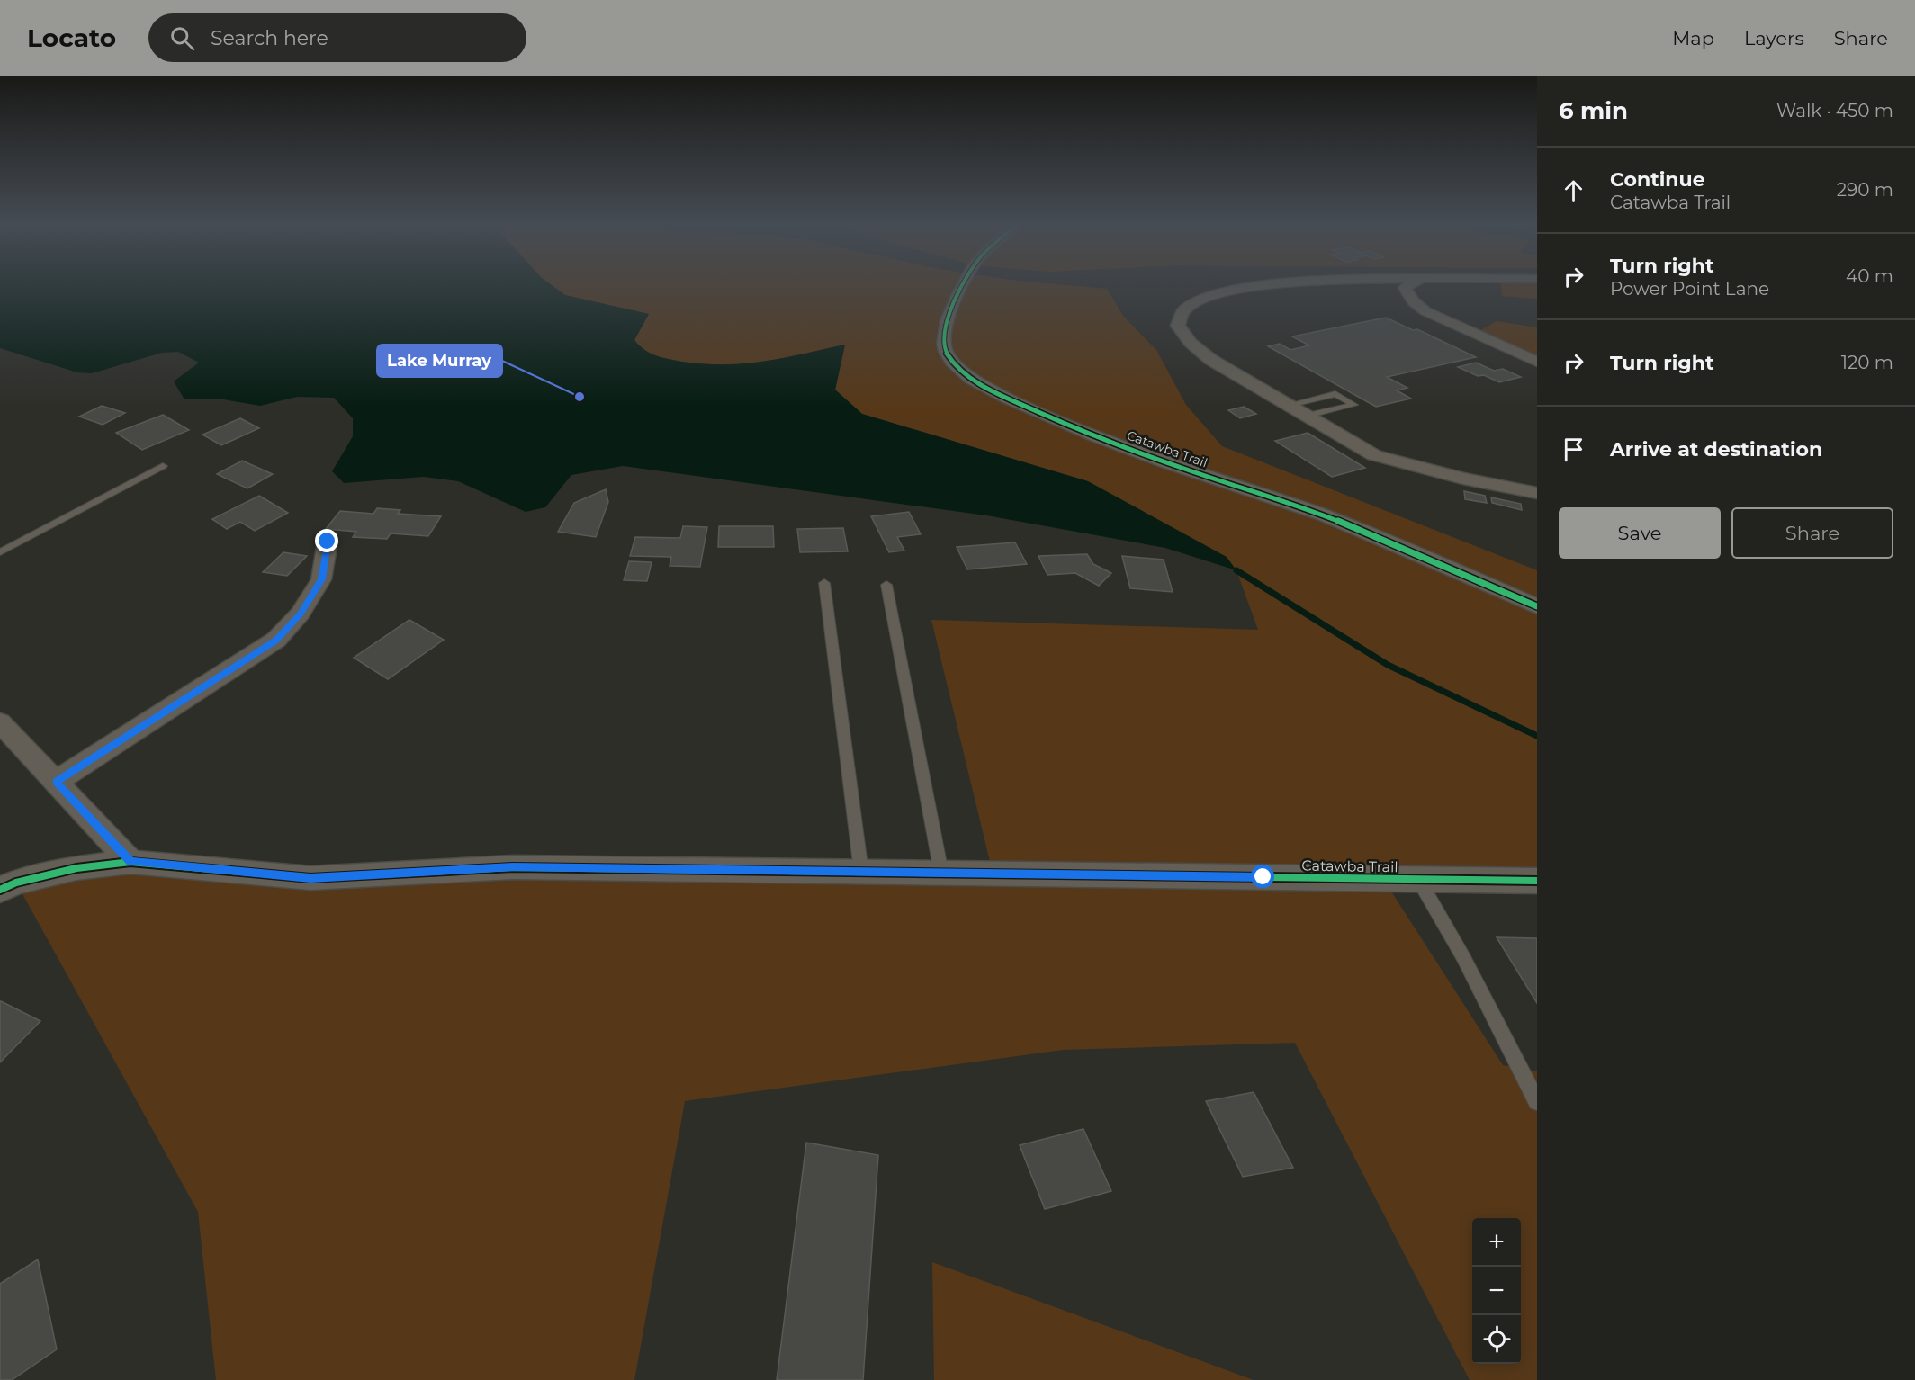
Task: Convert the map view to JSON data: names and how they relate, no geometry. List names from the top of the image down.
{
  "streets": {
    "street": ["Catawba Trail"]
  },
  "places": ["Lake Murray"],
  "page": {
    "header": "Locato",
    "search": "Search here",
    "nav": ["Map", "Layers", "Share"],
    "heading": ["6 min", "Walk · 450 m"],
    "list": [
      ["Continue", "Catawba Trail", "290 m"],
      ["Turn right", "Power Point Lane", "40 m"],
      ["Turn right", "120 m"],
      "Arrive at destination"
    ],
    "buttons": ["Save", "Share"],
    "map_buttons": ["+", "−"]
  }
}
